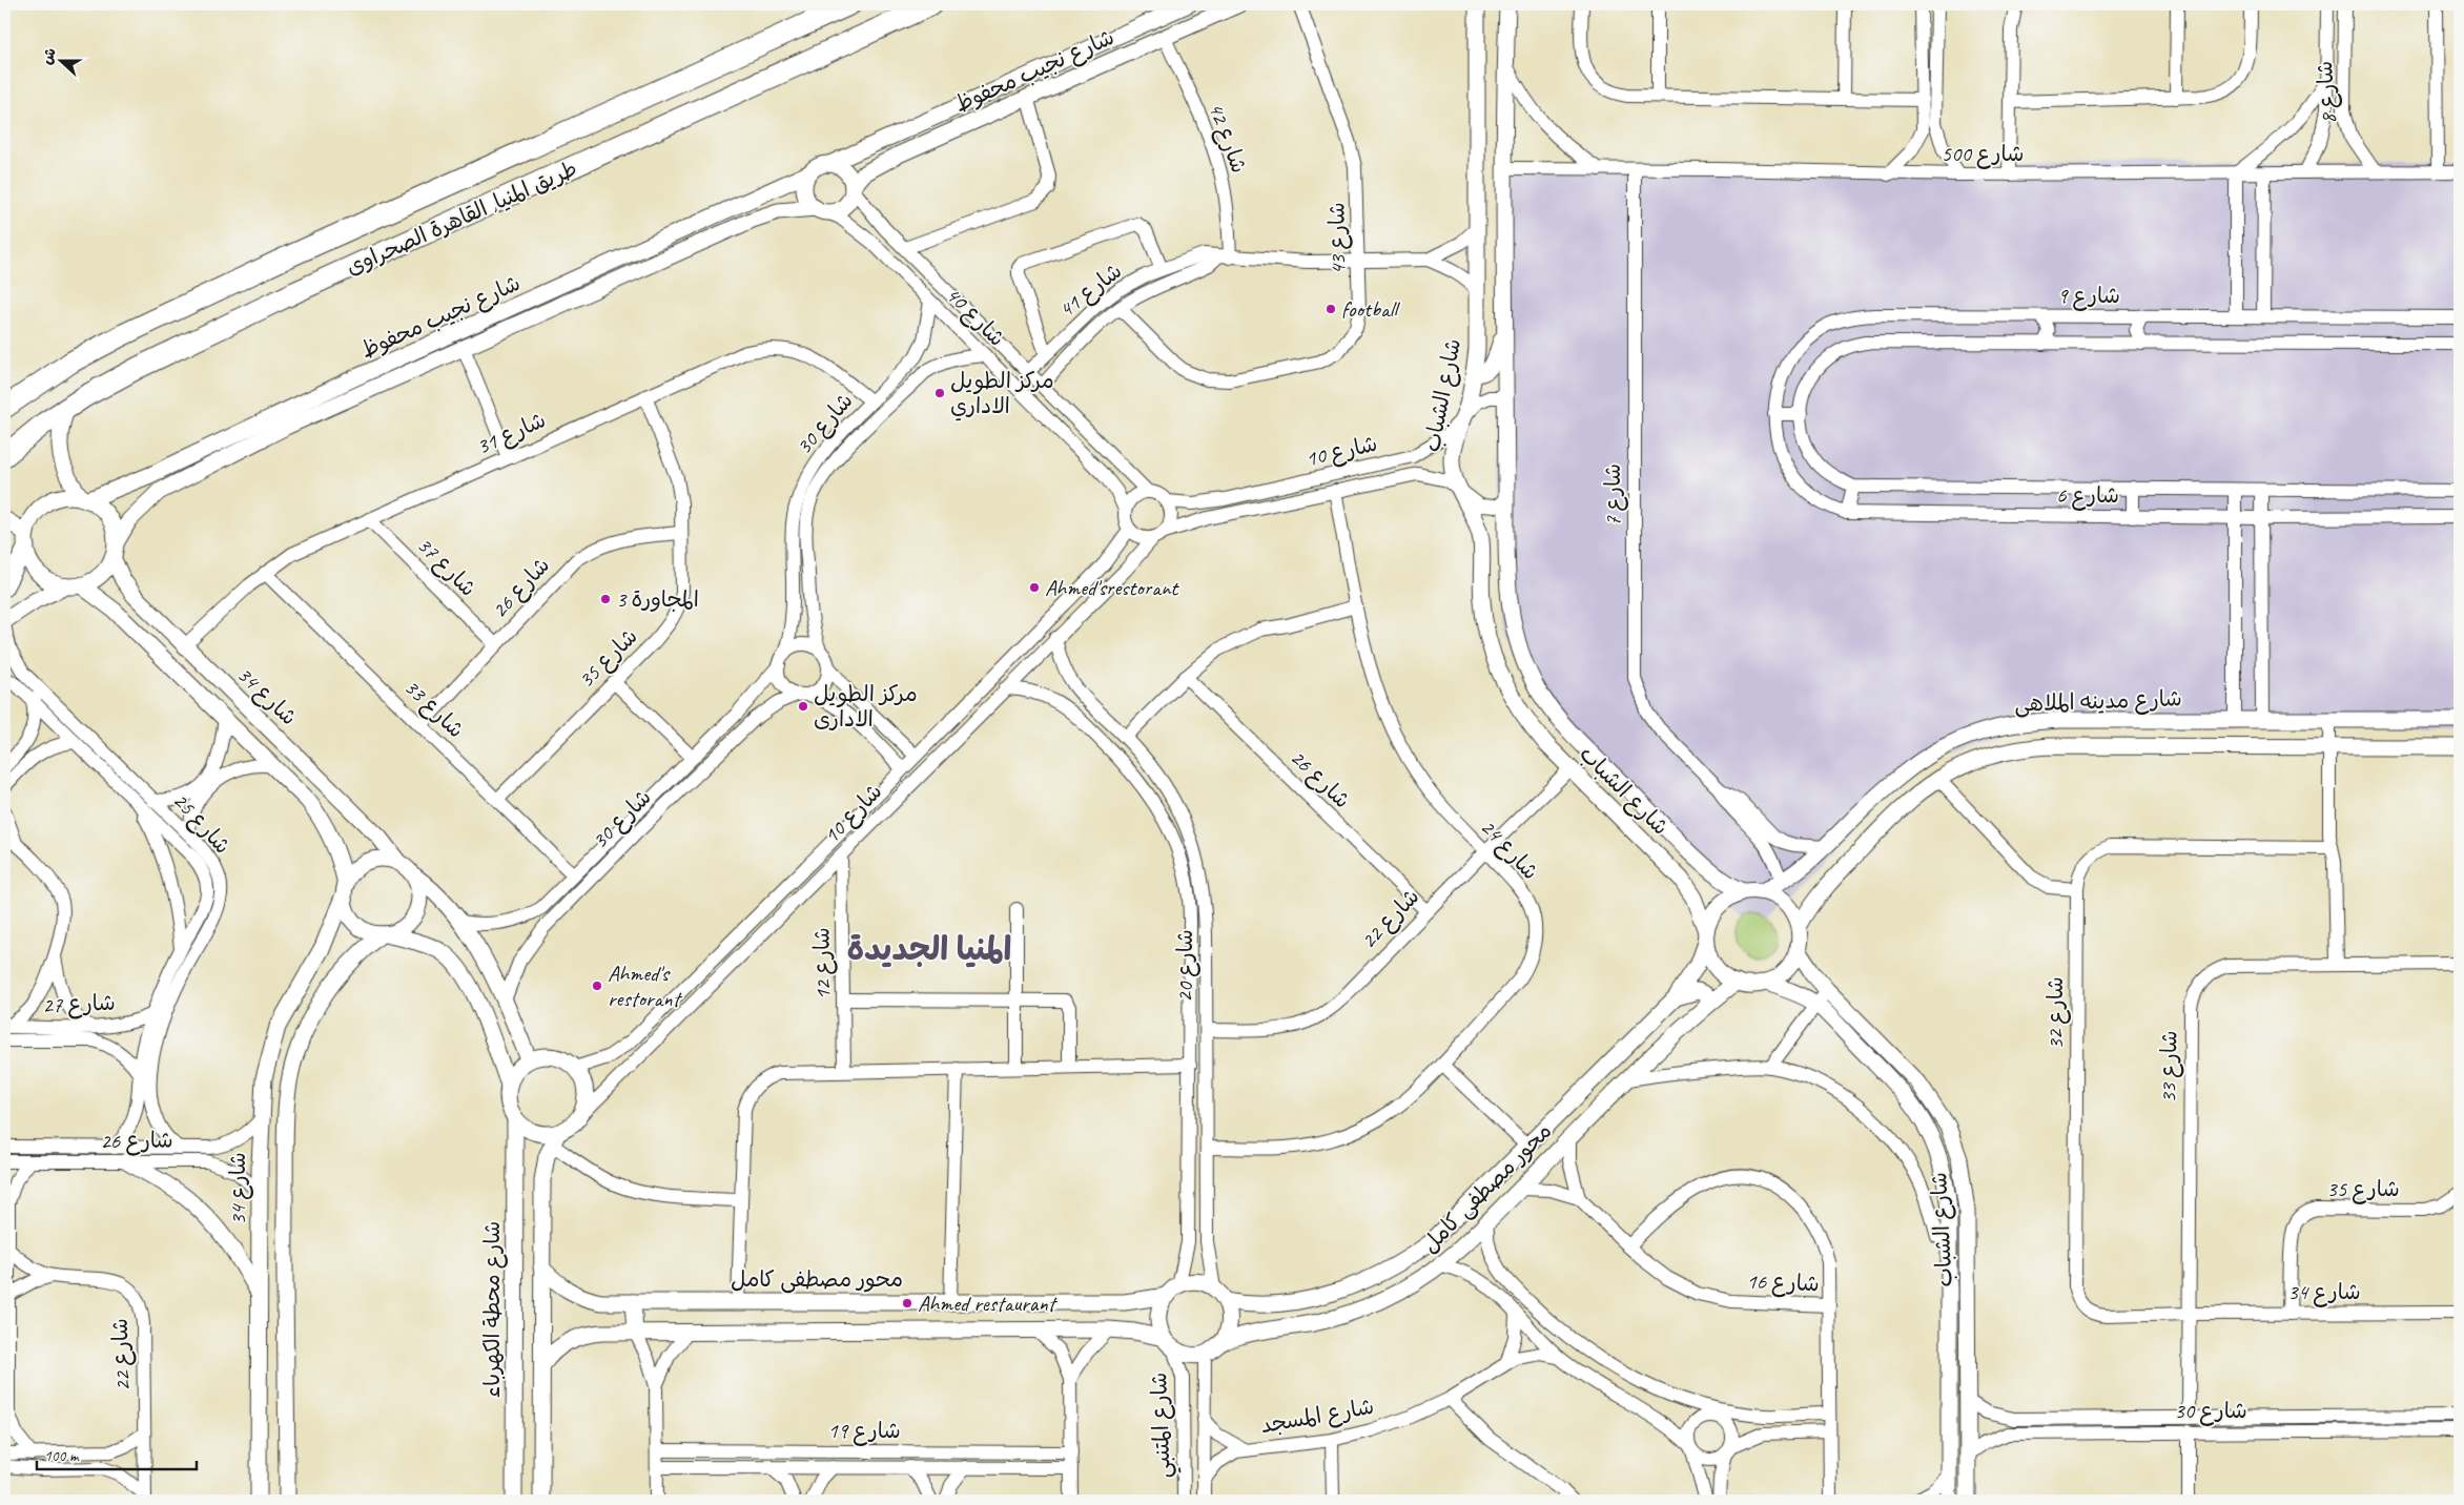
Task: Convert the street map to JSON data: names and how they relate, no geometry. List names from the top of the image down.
{
  "streets": {
    "highway": ["طريق المنيا, القاهرة الصحراوى"],
    "street": [
      "شارع نجيب محفوظ",
      "شارع 8",
      "شارع 42",
      "شارع 500",
      "شارع 43",
      "شارع 41",
      "شارع 9",
      "شارع 40",
      "شارع الشباب",
      "شارع 30",
      "شارع 31",
      "شارع 10",
      "شارع 7",
      "شارع 6",
      "شارع 37",
      "شارع 26",
      "شارع 35",
      "شارع 34",
      "شارع مدينه الملاهى",
      "شارع 33",
      "شارع 25",
      "شارع 24",
      "شارع 22",
      "شارع 12",
      "شارع 20",
      "شارع 27",
      "شارع 32",
      "محور مصطفى كامل",
      "شارع 16",
      "شارع محطة الكهرباء",
      "شارع المسجد",
      "شارع المتنبي",
      "شارع 19"
    ]
  },
  "crossings": [
    ["شارع نجيب محفوظ", "شارع 42"],
    ["شارع نجيب محفوظ", "شارع 40"],
    ["شارع نجيب محفوظ", "شارع 34"],
    ["شارع 8", "شارع 500"],
    ["شارع 42", "شارع 41"],
    ["شارع 500", "شارع الشباب"],
    ["شارع 500", "شارع 7"],
    ["شارع 43", "شارع 41"],
    ["شارع 41", "شارع 40"],
    ["شارع 41", "شارع الشباب"],
    ["شارع 9", "شارع 6"],
    ["شارع 40", "شارع 30"],
    ["شارع 40", "شارع 10"],
    ["شارع الشباب", "شارع 30"],
    ["شارع الشباب", "شارع 10"],
    ["شارع الشباب", "شارع مدينه الملاهى"],
    ["شارع الشباب", "شارع 22"],
    ["شارع الشباب", "محور مصطفى كامل"],
    ["شارع 30", "شارع 31"],
    ["شارع 30", "شارع 33"],
    ["شارع 31", "شارع 37"],
    ["شارع 31", "شارع 35"],
    ["شارع 31", "شارع 34"],
    ["شارع 31", "شارع 33"],
    ["شارع 10", "شارع 24"],
    ["شارع 10", "شارع 12"],
    ["شارع 10", "شارع 20"],
    ["شارع 10", "شارع محطة الكهرباء"],
    ["شارع 7", "شارع مدينه الملاهى"],
    ["شارع 37", "شارع 26"],
    ["شارع 26", "شارع 35"],
    ["شارع 26", "شارع 34"],
    ["شارع 26", "شارع 33"],
    ["شارع 26", "شارع 25"],
    ["شارع 26", "شارع 22"],
    ["شارع 35", "شارع 34"],
    ["شارع 35", "شارع 33"],
    ["شارع 34", "شارع 33"],
    ["شارع 34", "شارع 32"],
    ["شارع مدينه الملاهى", "محور مصطفى كامل"],
    ["شارع 33", "شارع 32"],
    ["شارع 25", "شارع 27"],
    ["شارع 24", "شارع 22"],
    ["شارع 24", "شارع 20"],
    ["شارع 22", "شارع 20"],
    ["شارع 20", "محور مصطفى كامل"],
    ["شارع 20", "شارع المتنبي"],
    ["محور مصطفى كامل", "شارع 16"],
    ["محور مصطفى كامل", "شارع المتنبي"],
    ["شارع المسجد", "شارع المتنبي"]
  ],
  "districts": ["المنيا الجديدة"],
  "places": [
    "football",
    "مركز الطويل الاداري",
    "Ahmed'srestorant",
    "المجاورة 3",
    "مركز الطويل الادارى",
    "Ahmed's restorant",
    "Ahmed restaurant"
  ],
  "scale_bar": "100 m",
  "north": "left"
}
